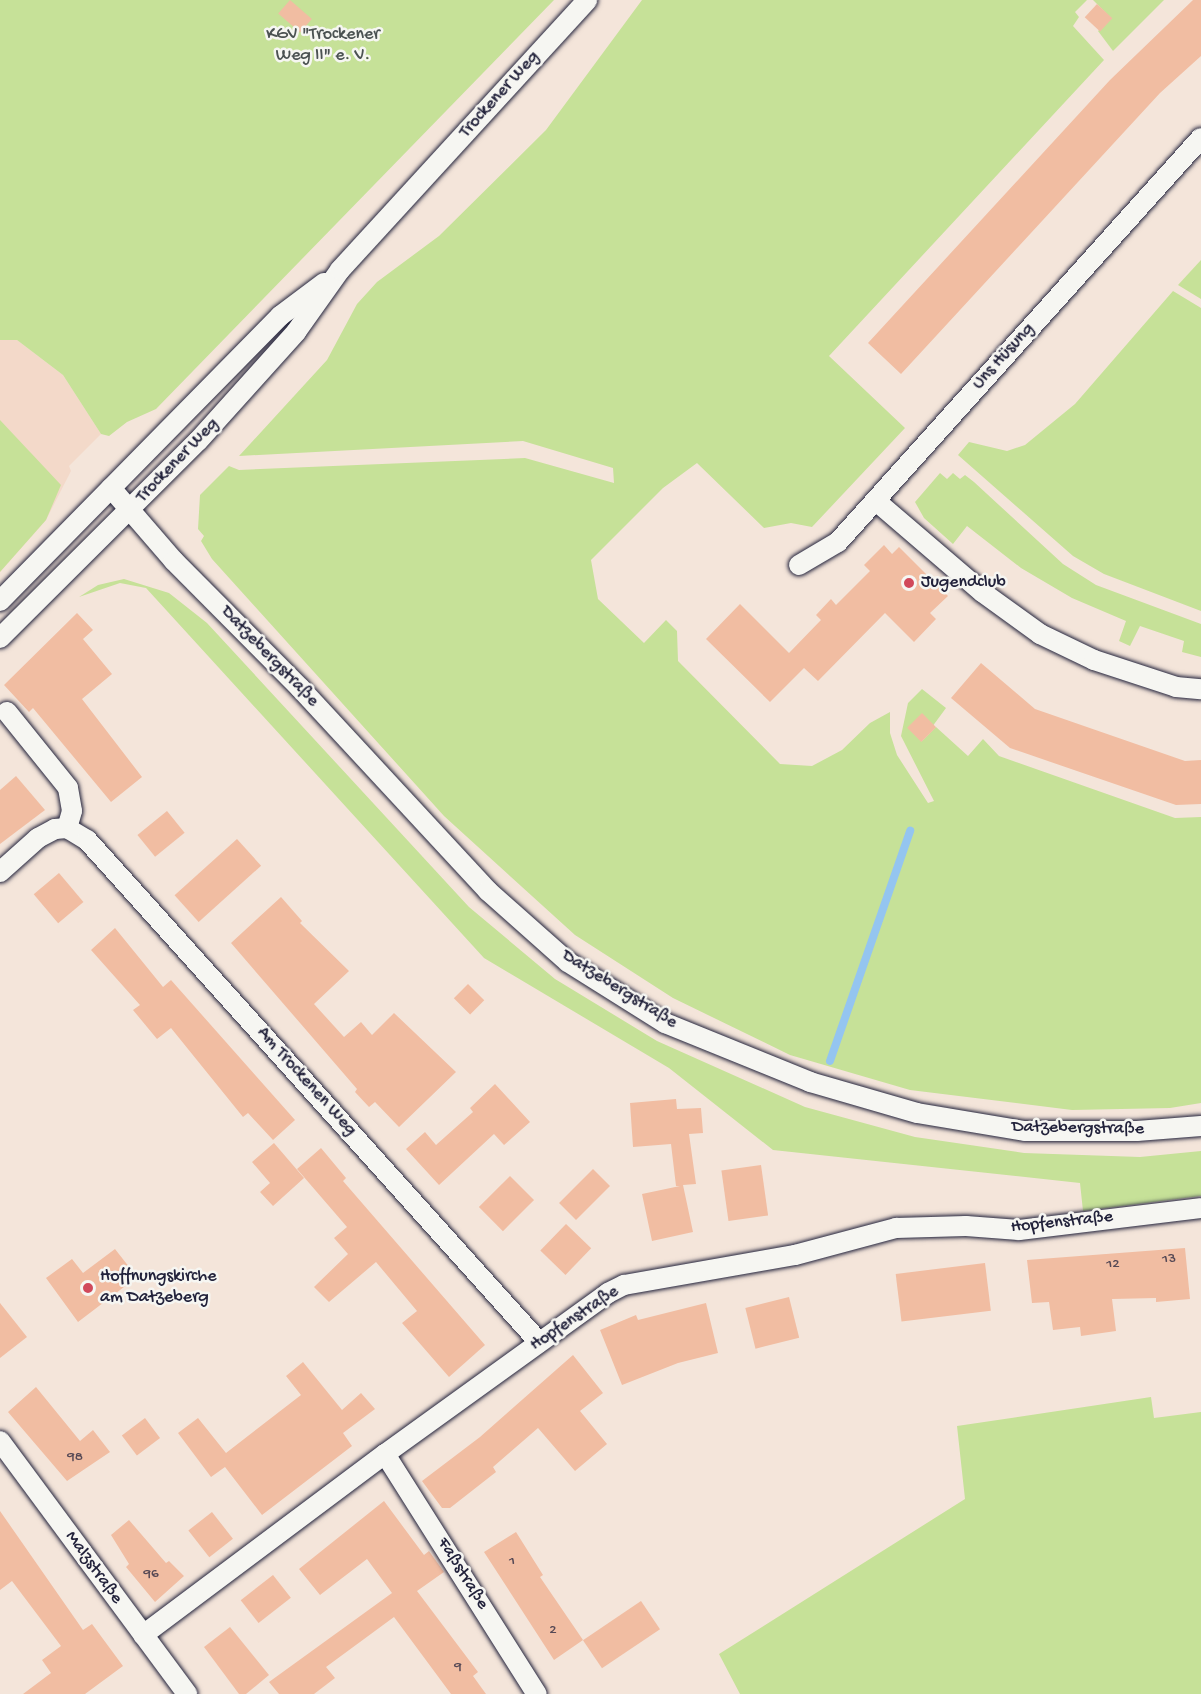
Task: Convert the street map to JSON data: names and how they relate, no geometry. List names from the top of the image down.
{
  "streets": {
    "street": [
      "Trockener Weg",
      "Uns Hüsung",
      "Datzebergstraße",
      "Am Trockenen Weg",
      "Hopfenstraße",
      "Malzstraße",
      "Faßstraße"
    ]
  },
  "crossings": [
    ["Trockener Weg", "Datzebergstraße"],
    ["Am Trockenen Weg", "Hopfenstraße"],
    ["Hopfenstraße", "Malzstraße"],
    ["Hopfenstraße", "Faßstraße"]
  ],
  "parks": ["KGV \"Trockener Weg II\" e. V."],
  "places": ["Jugendclub", "Hoffnungskirche am Datzeberg"],
  "house_numbers": [
    "13",
    "12",
    "98",
    "1",
    "96",
    "2",
    "9"
  ]
}
